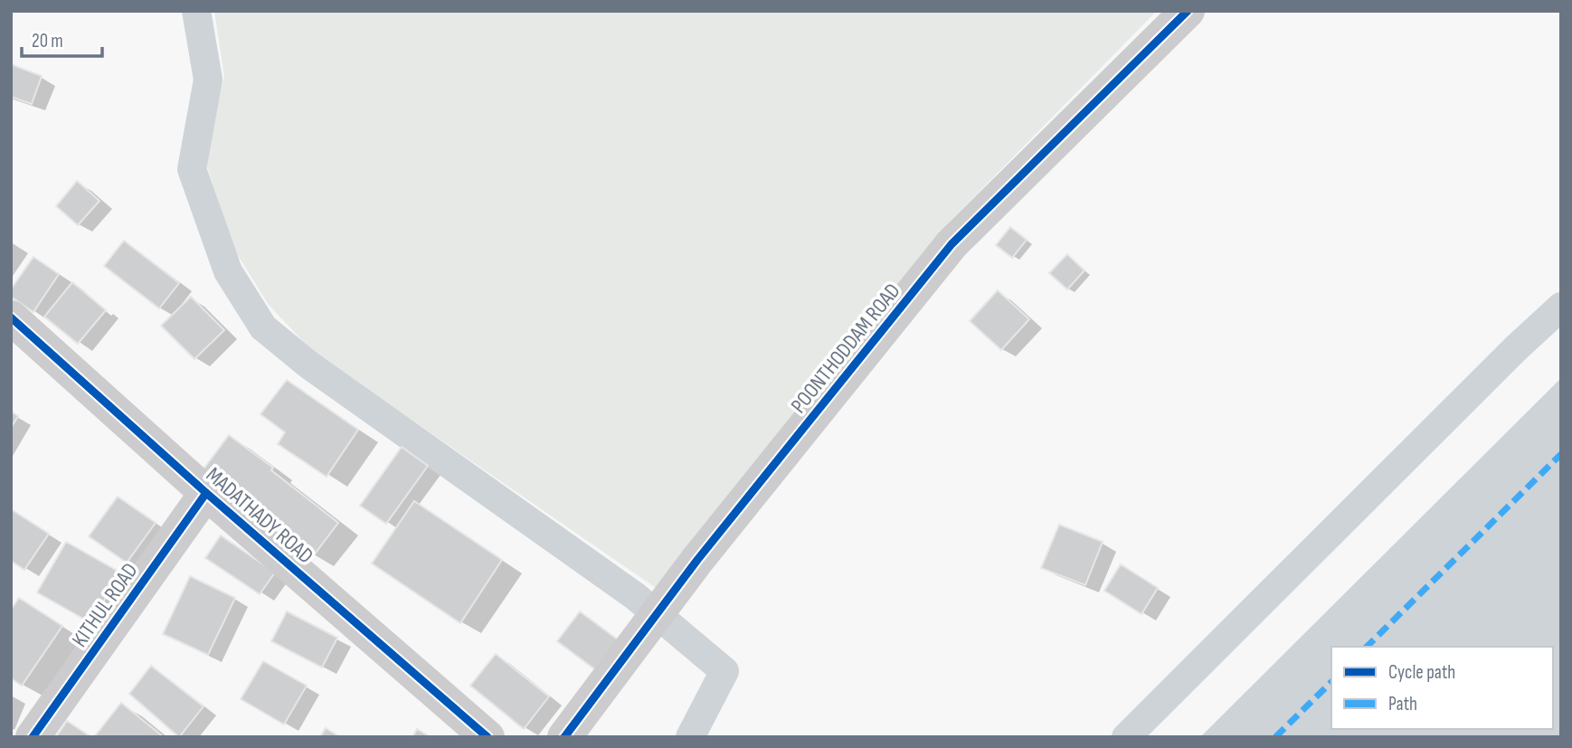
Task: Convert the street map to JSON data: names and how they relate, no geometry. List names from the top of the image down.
{
  "streets": {
    "street": ["POONTHODDAM ROAD", "MADATHADY ROAD", "KITHUL ROAD"]
  },
  "crossings": [
    ["MADATHADY ROAD", "KITHUL ROAD"]
  ],
  "legend": ["Cycle path", "Path"],
  "scale_bar": "20 m"
}
